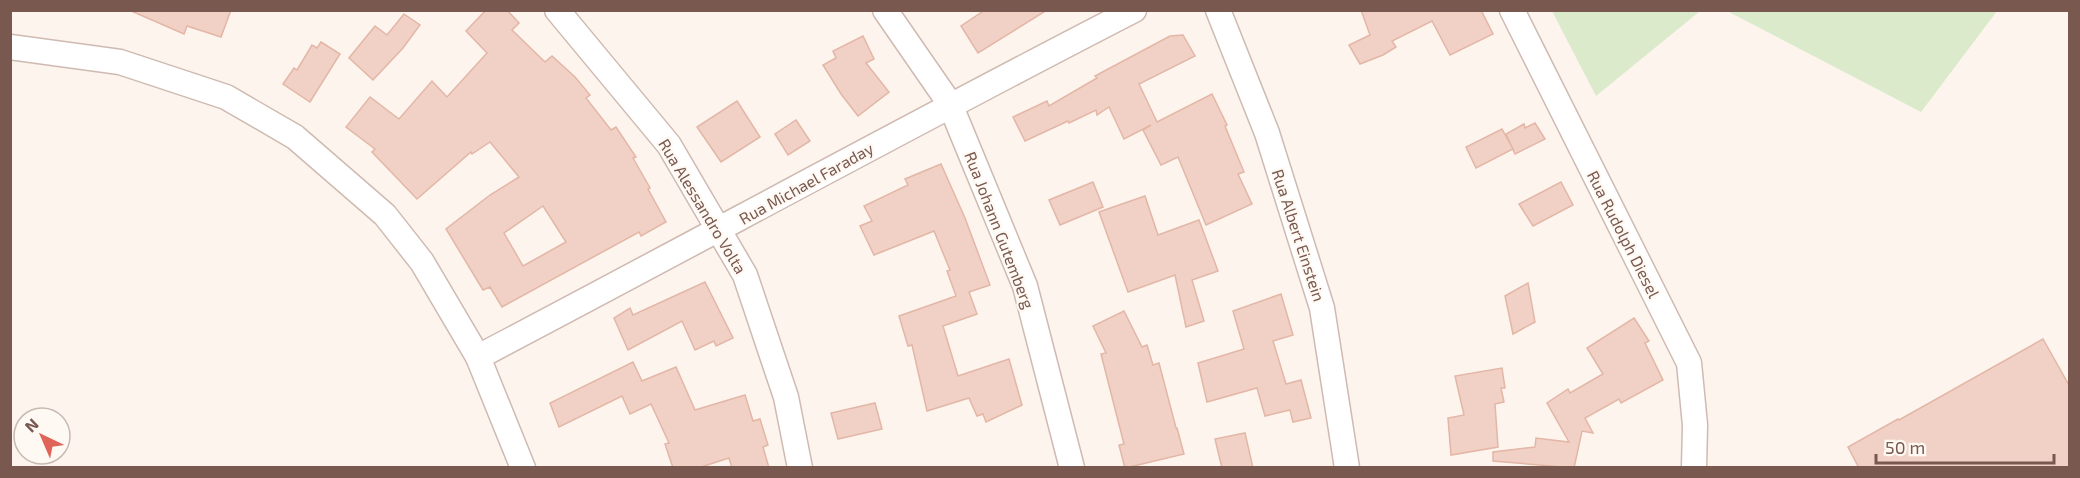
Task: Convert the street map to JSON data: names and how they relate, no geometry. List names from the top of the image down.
{
  "streets": {
    "street": [
      "Rua Michael Faraday",
      "Rua Alessandro Volta",
      "Rua Johann Gutemberg",
      "Rua Rudolph Diesel",
      "Rua Albert Einstein"
    ]
  },
  "crossings": [
    ["Rua Michael Faraday", "Rua Alessandro Volta"],
    ["Rua Michael Faraday", "Rua Johann Gutemberg"]
  ],
  "scale_bar": "50 m",
  "north": "top left"
}
